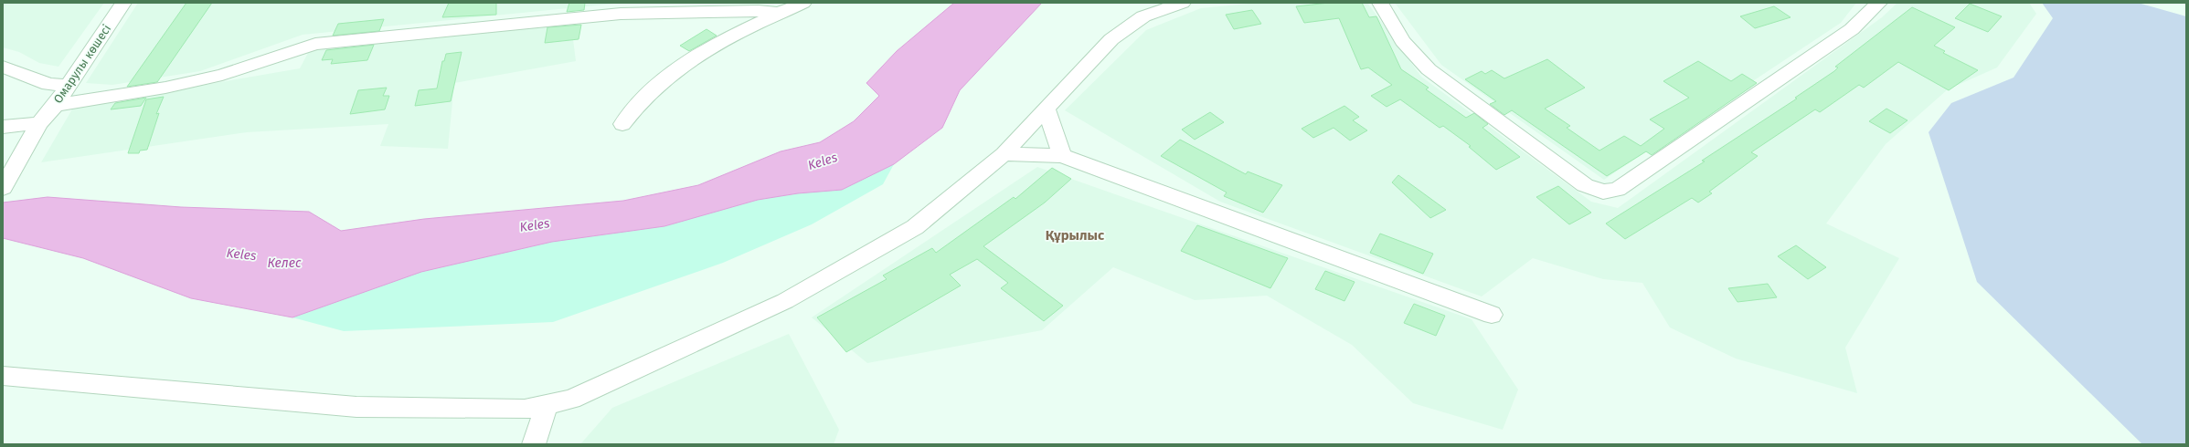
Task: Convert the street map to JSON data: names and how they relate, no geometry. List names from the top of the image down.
{
  "streets": {
    "street": ["Омарулы көшесі"]
  },
  "districts": ["Құрылыс"],
  "water": ["Keles", "Келес"]
}
